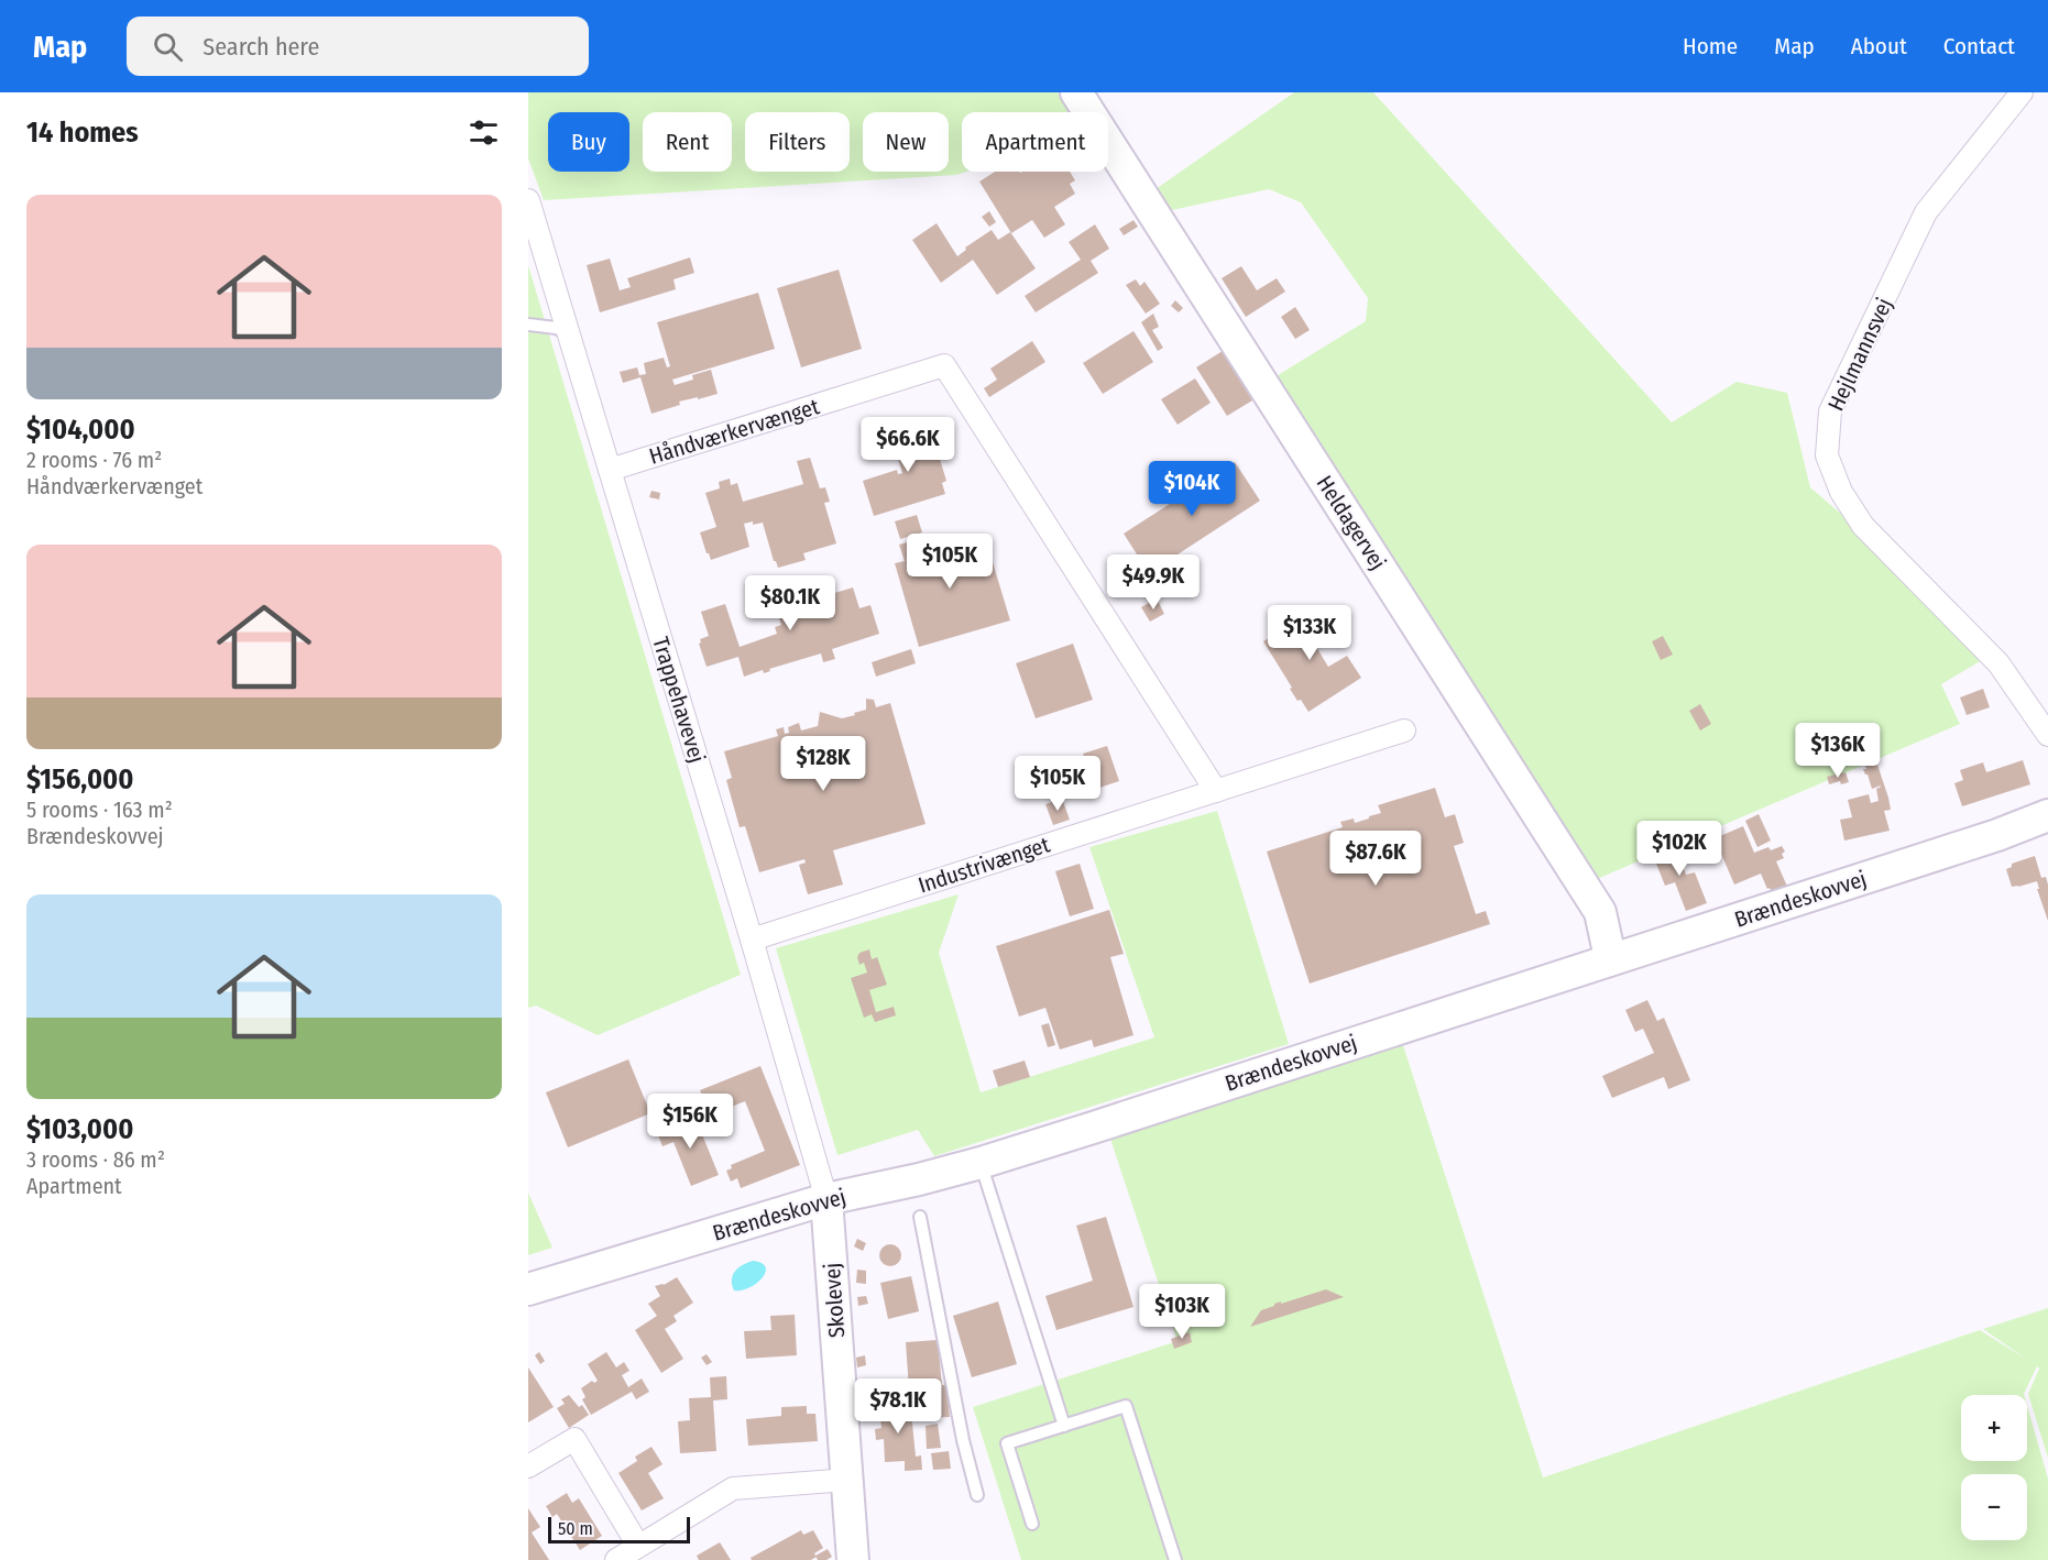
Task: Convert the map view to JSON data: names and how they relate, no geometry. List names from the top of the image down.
{
  "streets": {
    "street": [
      "Hejlmannsvej",
      "Håndværkervænget",
      "Heldagervej",
      "Trappehavevej",
      "Industrivænget",
      "Brændeskovvej",
      "Skolevej"
    ]
  },
  "crossings": [
    ["Håndværkervænget", "Trappehavevej"],
    ["Håndværkervænget", "Industrivænget"],
    ["Heldagervej", "Brændeskovvej"],
    ["Trappehavevej", "Industrivænget"],
    ["Trappehavevej", "Brændeskovvej"],
    ["Trappehavevej", "Skolevej"],
    ["Brændeskovvej", "Skolevej"]
  ],
  "scale_bar": "50 m",
  "page": {
    "header": "Map",
    "search": "Search here",
    "nav": [
      "Home",
      "Map",
      "About",
      "Contact"
    ],
    "heading": "14 homes",
    "chip": [
      "Buy",
      "Rent",
      "Filters",
      "New",
      "Apartment"
    ],
    "list": [
      {
        "name": "$104,000",
        "note": "2 rooms · 76 m² · Håndværkervænget"
      },
      {
        "name": "$156,000",
        "note": "5 rooms · 163 m² · Brændeskovvej"
      },
      {
        "name": "$103,000",
        "note": "3 rooms · 86 m² · Apartment"
      }
    ],
    "price": [
      "$66.6K",
      "$104K",
      "$105K",
      "$49.9K",
      "$80.1K",
      "$133K",
      "$136K",
      "$128K",
      "$105K",
      "$102K",
      "$87.6K",
      "$156K",
      "$103K",
      "$78.1K"
    ],
    "map_buttons": ["+", "−"],
    "scale": "50 m"
  }
}
